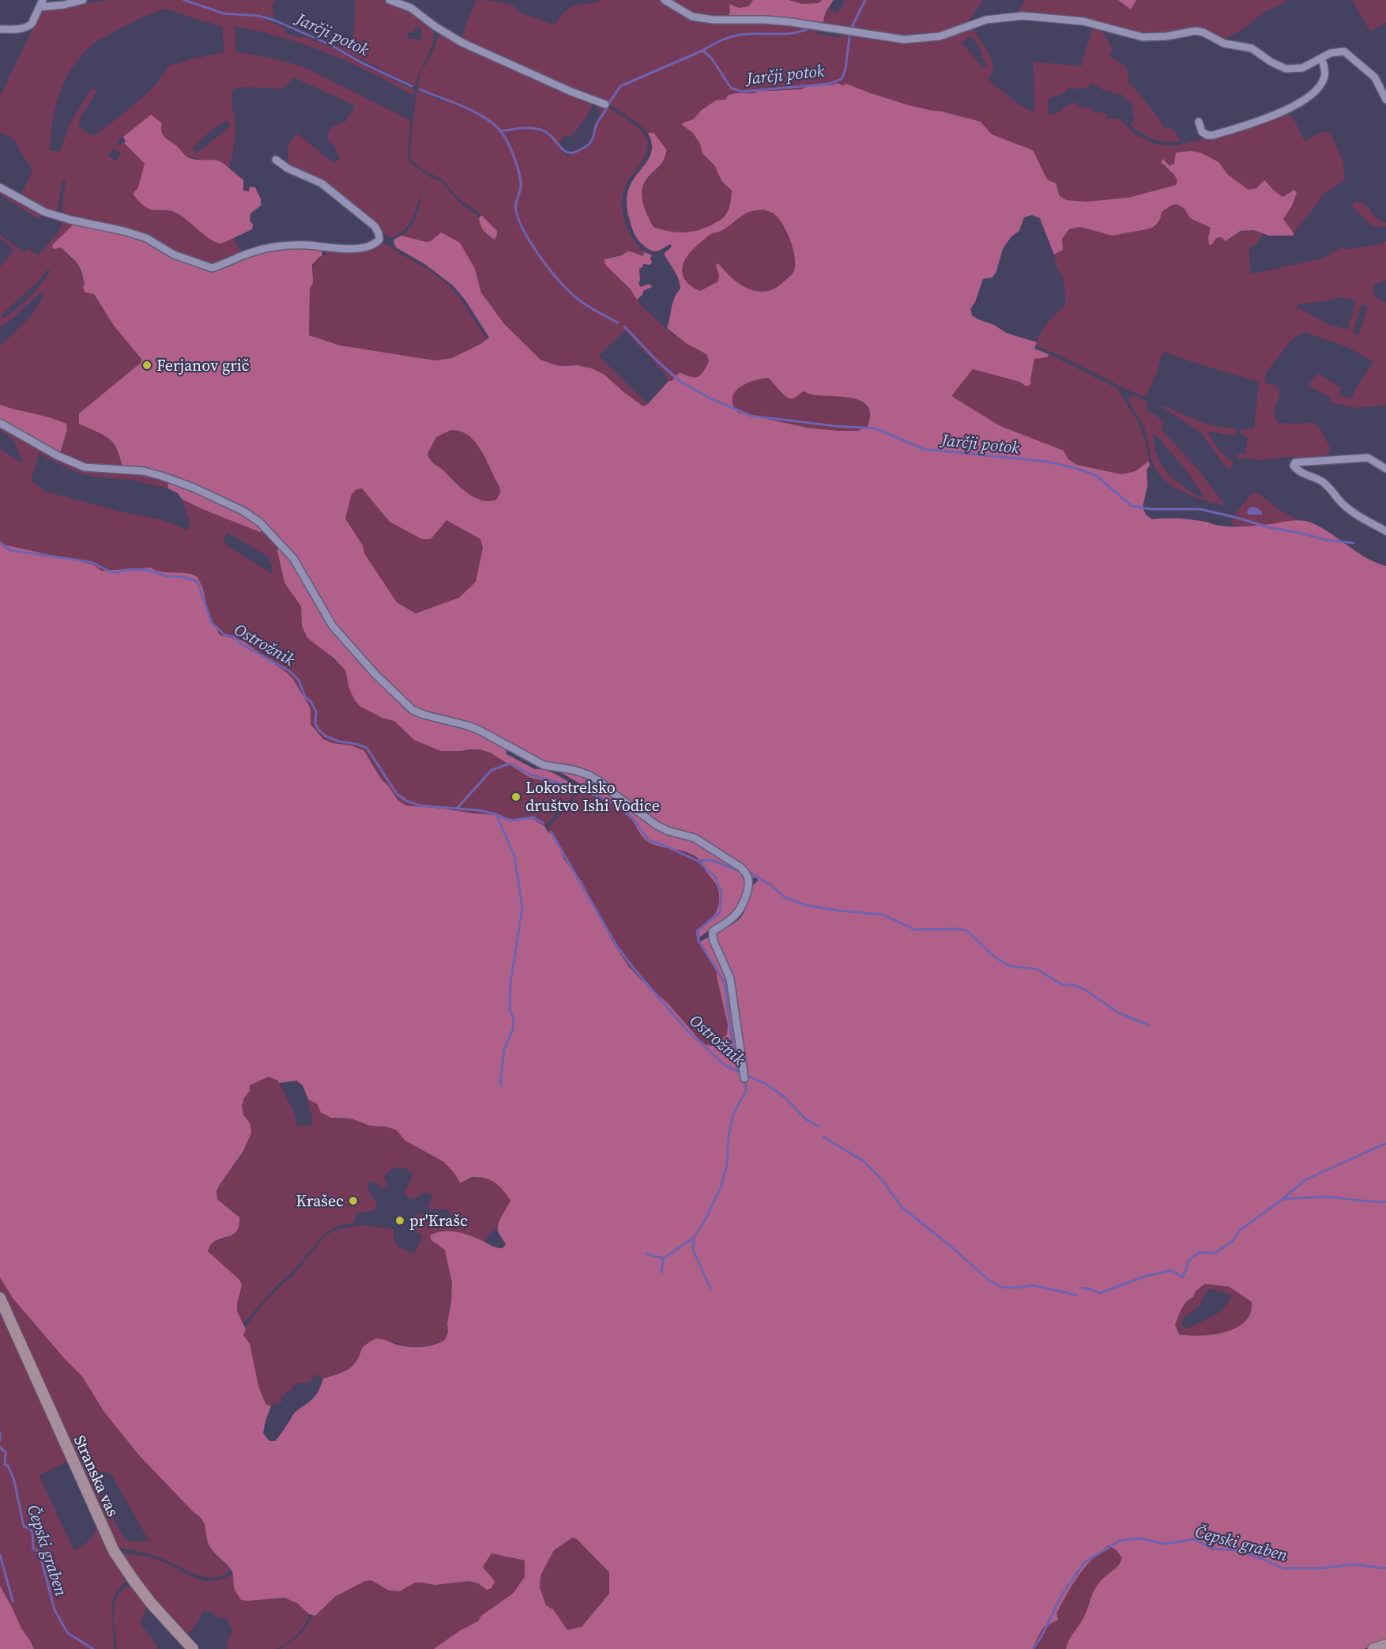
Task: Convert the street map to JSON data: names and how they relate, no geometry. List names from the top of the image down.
{
  "streets": {
    "street": ["Stranska vas"]
  },
  "water": ["Jarčji potok", "Ostrožnik", "Čepski graben"],
  "places": [
    "Ferjanov grič",
    "Lokostrelsko društvo Ishi Vodice",
    "Krašec",
    "pr'Krašc"
  ]
}
